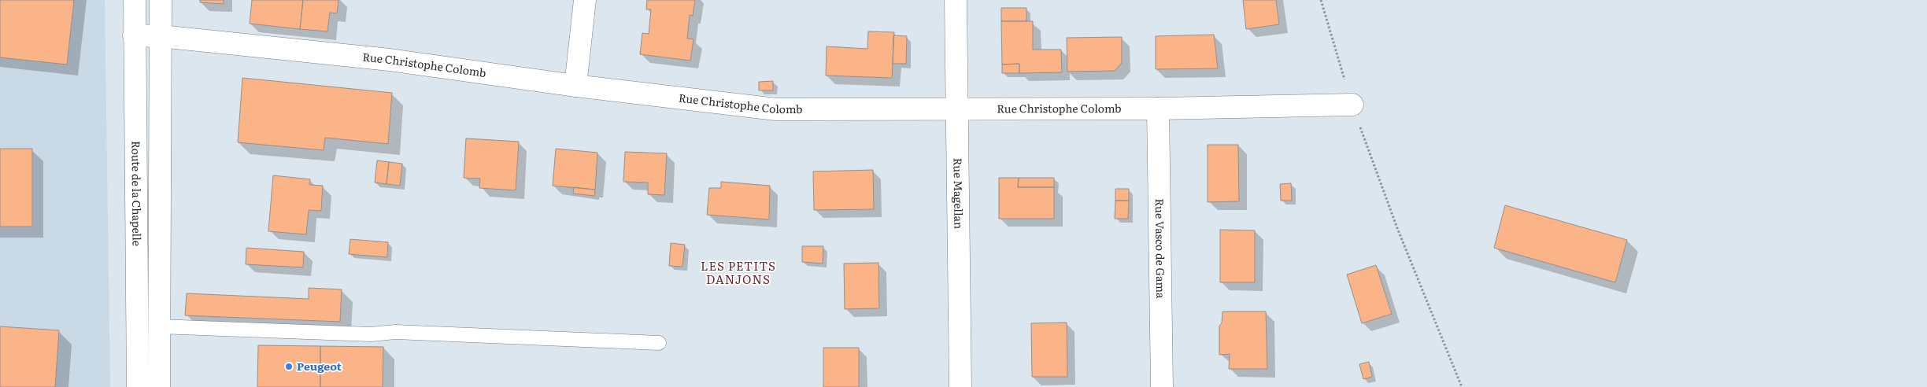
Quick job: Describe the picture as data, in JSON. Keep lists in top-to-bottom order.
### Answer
{
  "streets": {
    "street": [
      "Rue Christophe Colomb",
      "Route de la Chapelle",
      "Rue Magellan",
      "Rue Vasco de Gama"
    ]
  },
  "crossings": [
    ["Rue Christophe Colomb", "Route de la Chapelle"],
    ["Rue Christophe Colomb", "Rue Magellan"],
    ["Rue Christophe Colomb", "Rue Vasco de Gama"]
  ],
  "districts": ["LES PETITS DANJONS"],
  "places": ["Peugeot"]
}
